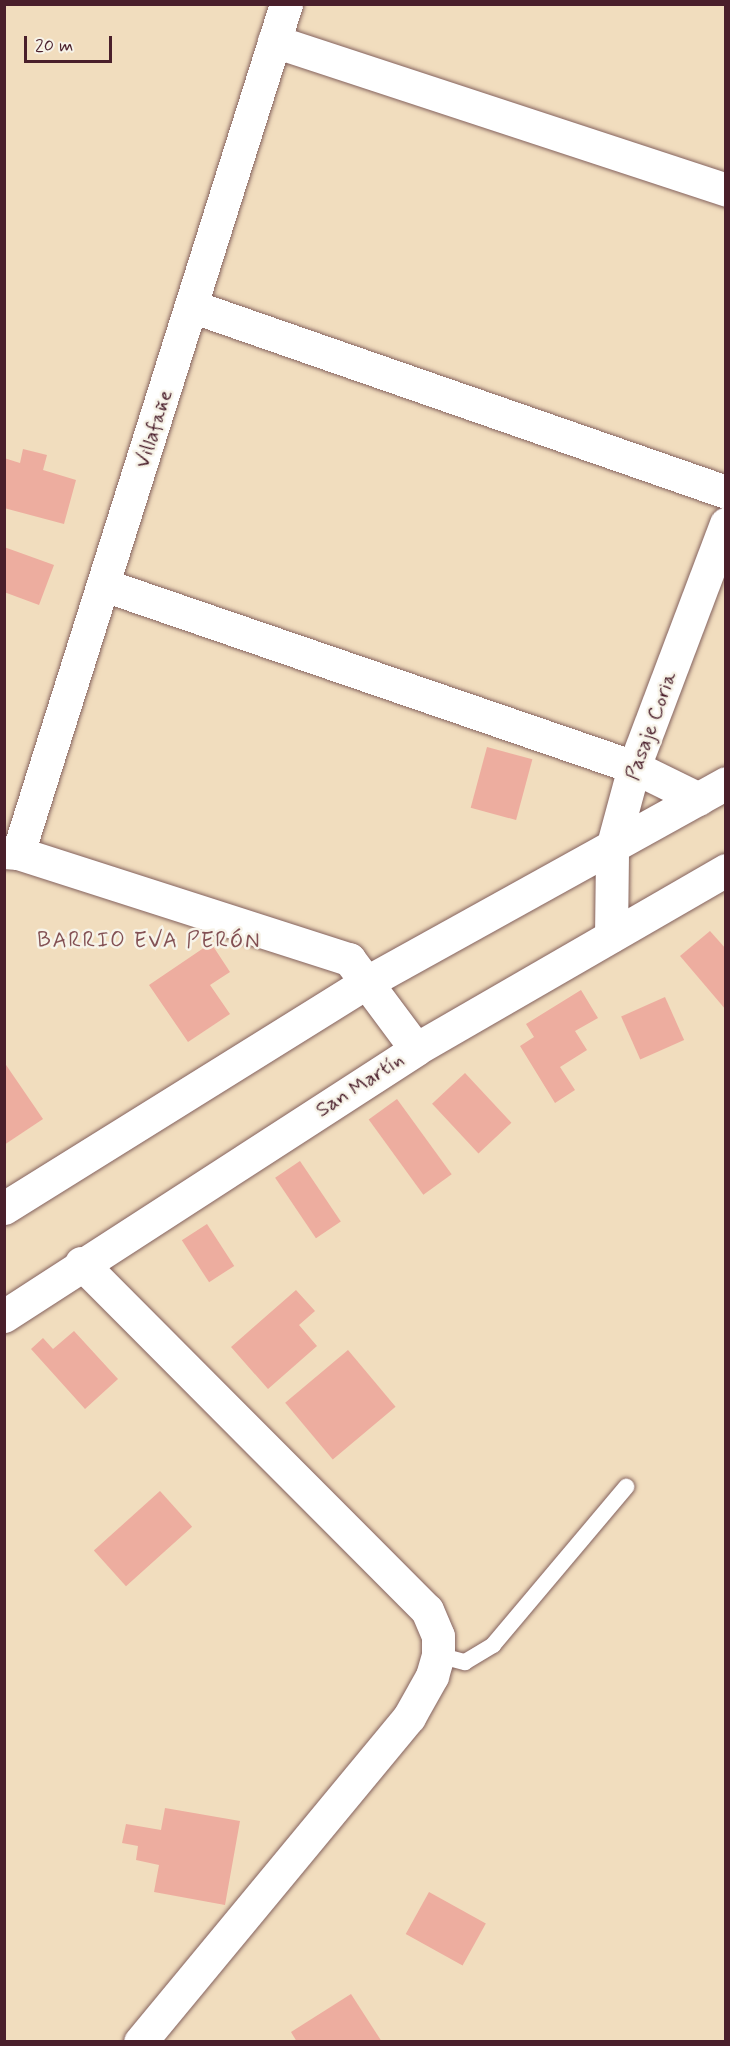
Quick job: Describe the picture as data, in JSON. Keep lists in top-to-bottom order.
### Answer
{
  "streets": {
    "street": ["Villafañe", "Pasaje Coria", "San Martín"]
  },
  "crossings": [
    ["Pasaje Coria", "San Martín"]
  ],
  "districts": ["BARRIO EVA PERÓN"],
  "scale_bar": "20 m"
}
